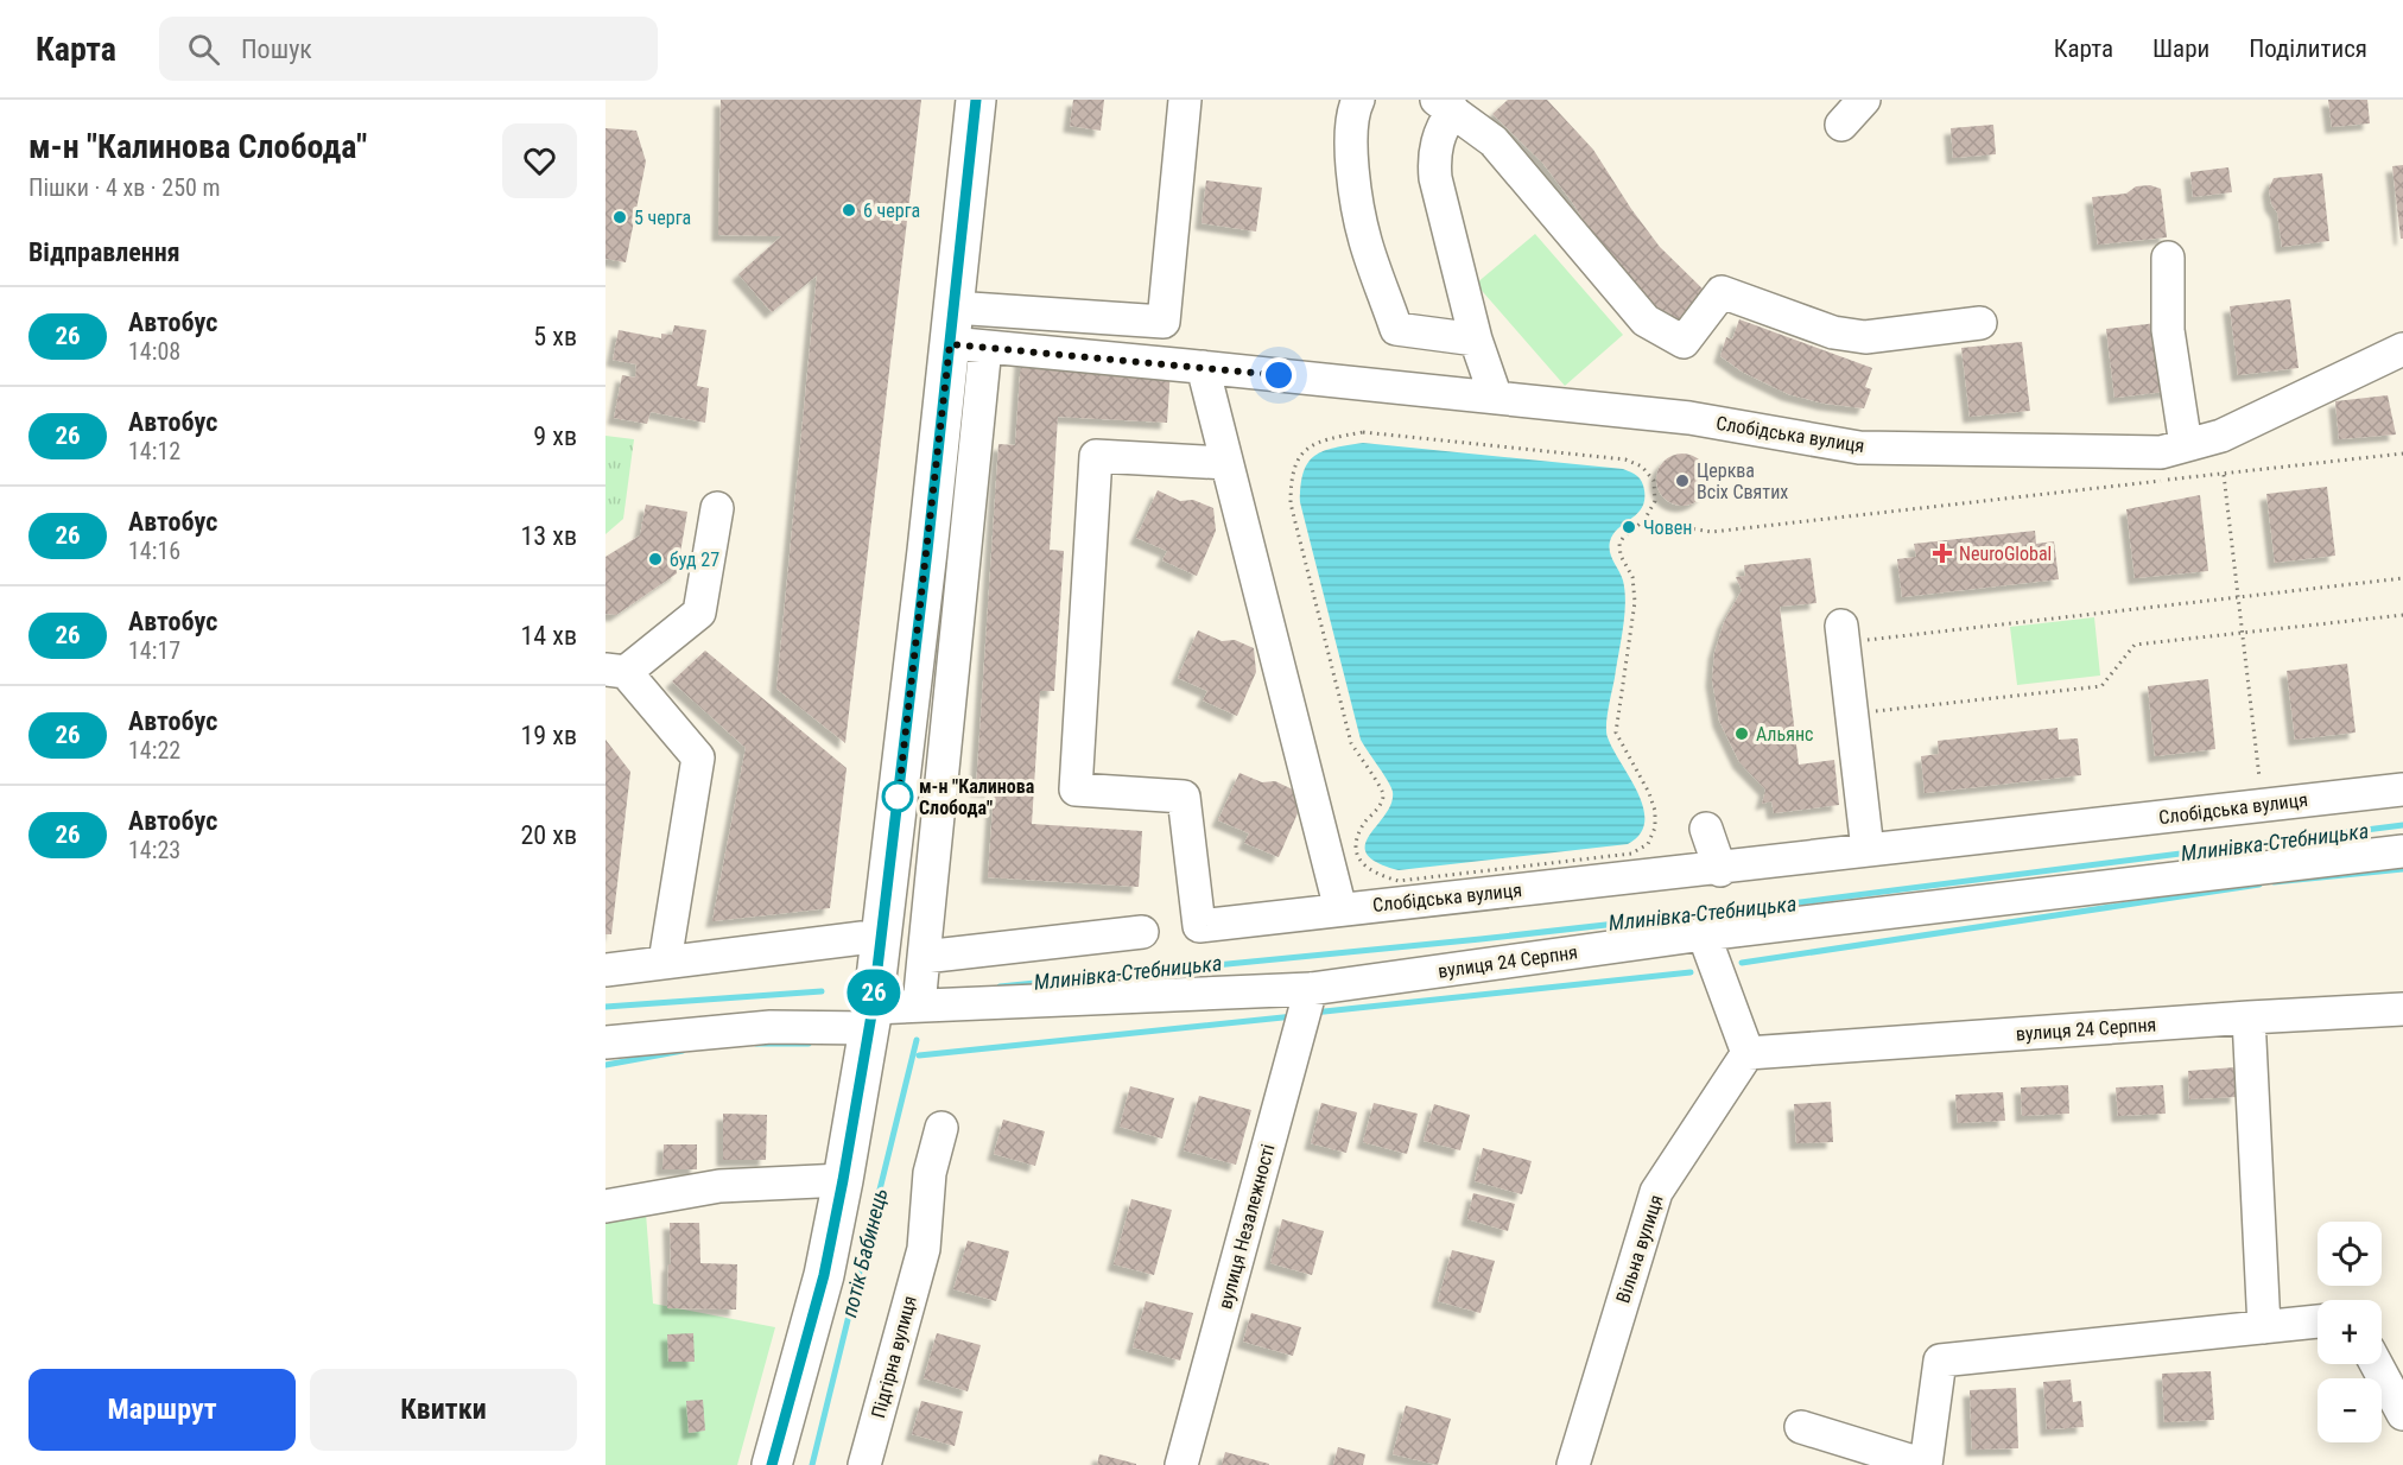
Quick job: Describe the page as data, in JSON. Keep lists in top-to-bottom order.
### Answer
{
  "streets": {
    "street": [
      "Слобідська вулиця",
      "вулиця 24 Серпня",
      "вулиця Незалежності",
      "Вільна вулиця",
      "Підгірна вулиця"
    ]
  },
  "crossings": [
    ["вулиця 24 Серпня", "вулиця Незалежності"],
    ["вулиця 24 Серпня", "Вільна вулиця"]
  ],
  "water": ["Млинівка-Стебницька", "потік Бабинець"],
  "places": {
    "other": [
      "6 черга",
      "5 черга",
      "Церква Всіх Святих",
      "Човен",
      "буд 27",
      "Альянс",
      "м-н \"Калинова Слобода\""
    ],
    "health": ["NeuroGlobal"]
  },
  "lines": ["bus line 26"],
  "page": {
    "header": "Карта",
    "search": "Пошук",
    "nav": ["Карта", "Шари", "Поділитися"],
    "heading": [
      ["м-н \"Калинова Слобода\"", "Пішки · 4 хв · 250 m"],
      "Відправлення"
    ],
    "on_map": "26",
    "list": [
      {
        "mark": "26",
        "name": "Автобус",
        "note": "14:08",
        "value": "5 хв"
      },
      {
        "mark": "26",
        "name": "Автобус",
        "note": "14:12",
        "value": "9 хв"
      },
      {
        "mark": "26",
        "name": "Автобус",
        "note": "14:16",
        "value": "13 хв"
      },
      {
        "mark": "26",
        "name": "Автобус",
        "note": "14:17",
        "value": "14 хв"
      },
      {
        "mark": "26",
        "name": "Автобус",
        "note": "14:22",
        "value": "19 хв"
      },
      {
        "mark": "26",
        "name": "Автобус",
        "note": "14:23",
        "value": "20 хв"
      }
    ],
    "map_buttons": ["+", "−"],
    "buttons": ["Маршрут", "Квитки"]
  }
}
